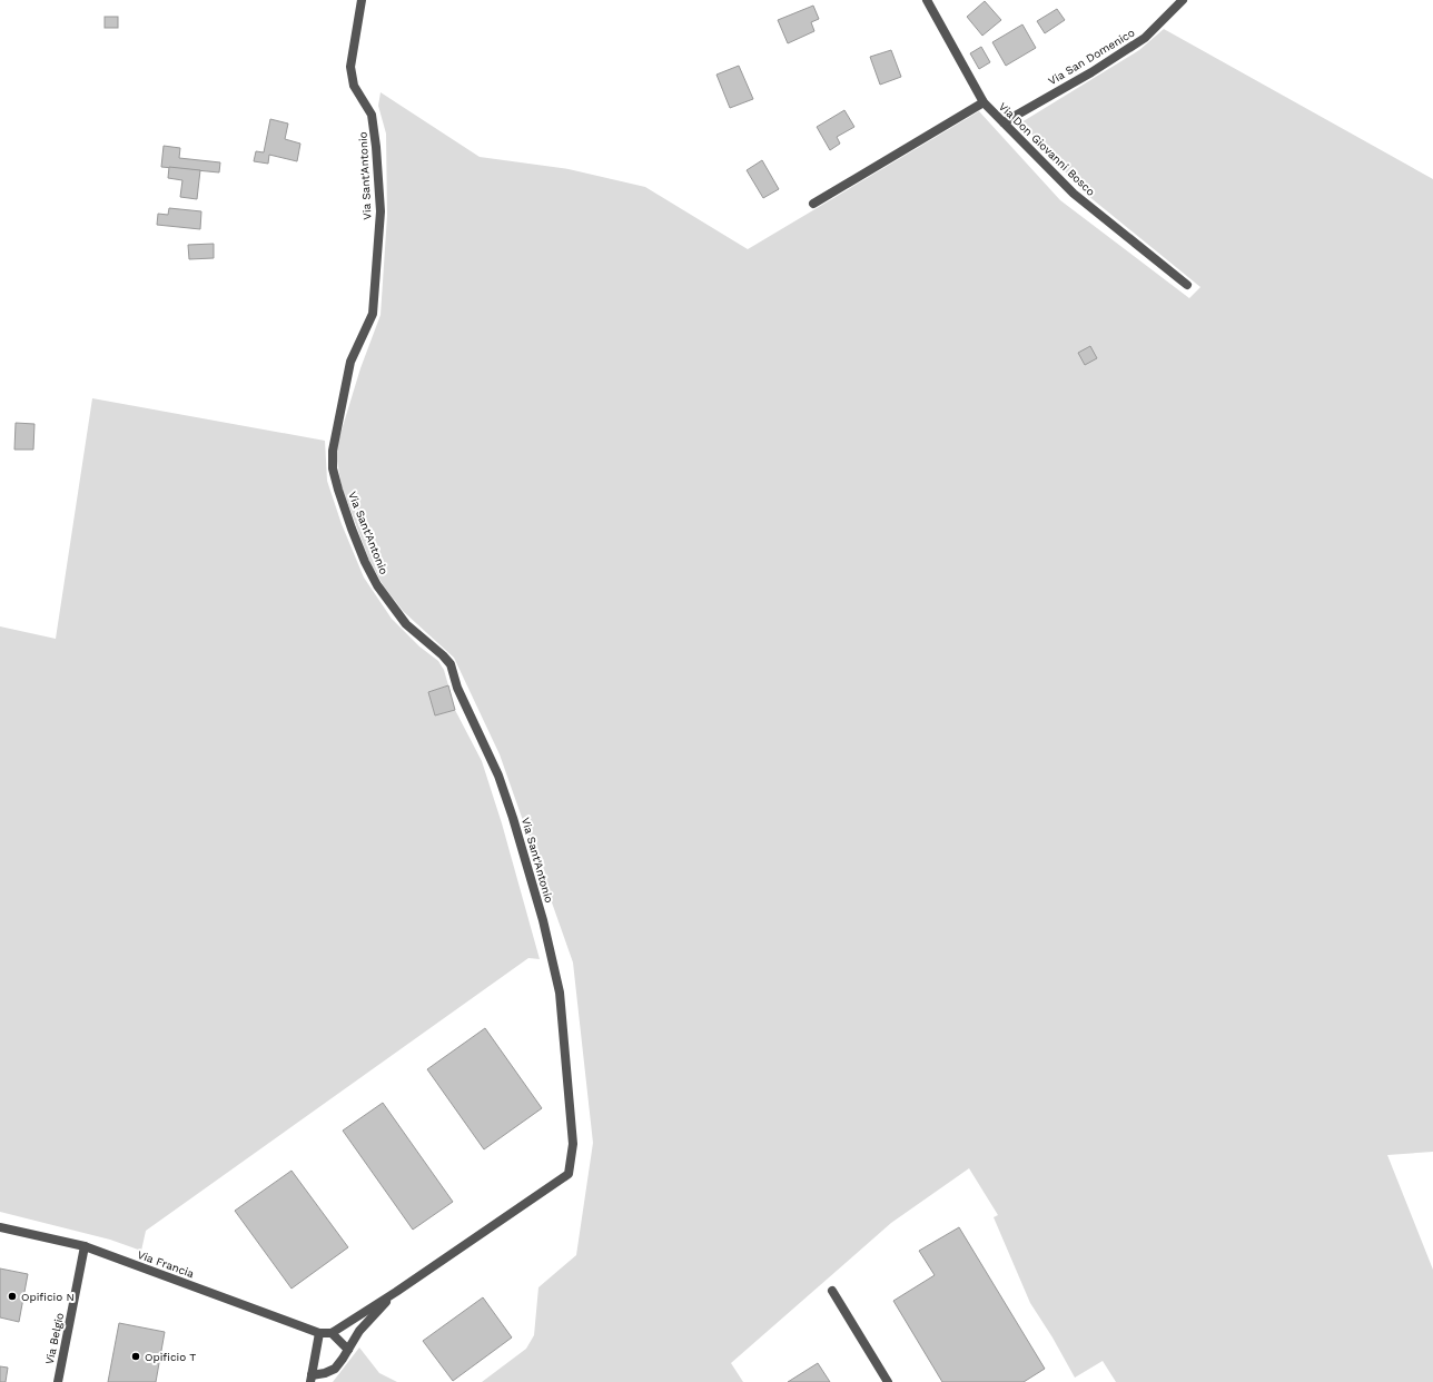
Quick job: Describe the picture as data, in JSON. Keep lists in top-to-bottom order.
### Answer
{
  "streets": {
    "street": [
      "Via San Domenico",
      "Via Don Giovanni Bosco",
      "Via Sant'Antonio",
      "Via Francia",
      "Via Belgio"
    ]
  },
  "crossings": [
    ["Via San Domenico", "Via Don Giovanni Bosco"],
    ["Via Francia", "Via Belgio"]
  ],
  "places": ["Opificio N", "Opificio T"]
}
